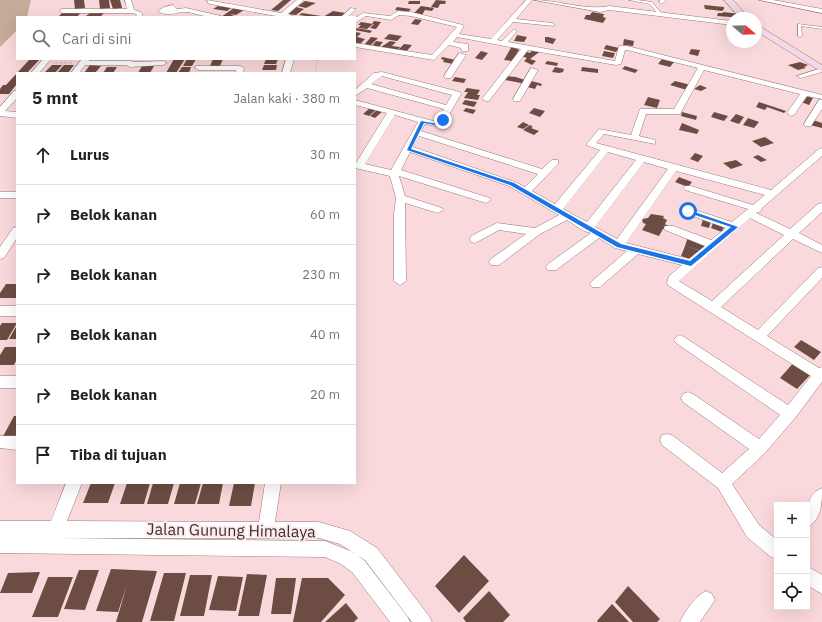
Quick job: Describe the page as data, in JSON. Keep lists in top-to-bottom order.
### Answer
{
  "streets": {
    "street": ["Jalan Gunung Himalaya"]
  },
  "north": "right",
  "page": {
    "search": "Cari di sini",
    "heading": ["5 mnt", "Jalan kaki · 380 m"],
    "list": [
      ["Lurus", "30 m"],
      ["Belok kanan", "60 m"],
      ["Belok kanan", "230 m"],
      ["Belok kanan", "40 m"],
      ["Belok kanan", "20 m"],
      "Tiba di tujuan"
    ],
    "map_buttons": ["+", "−"]
  }
}
